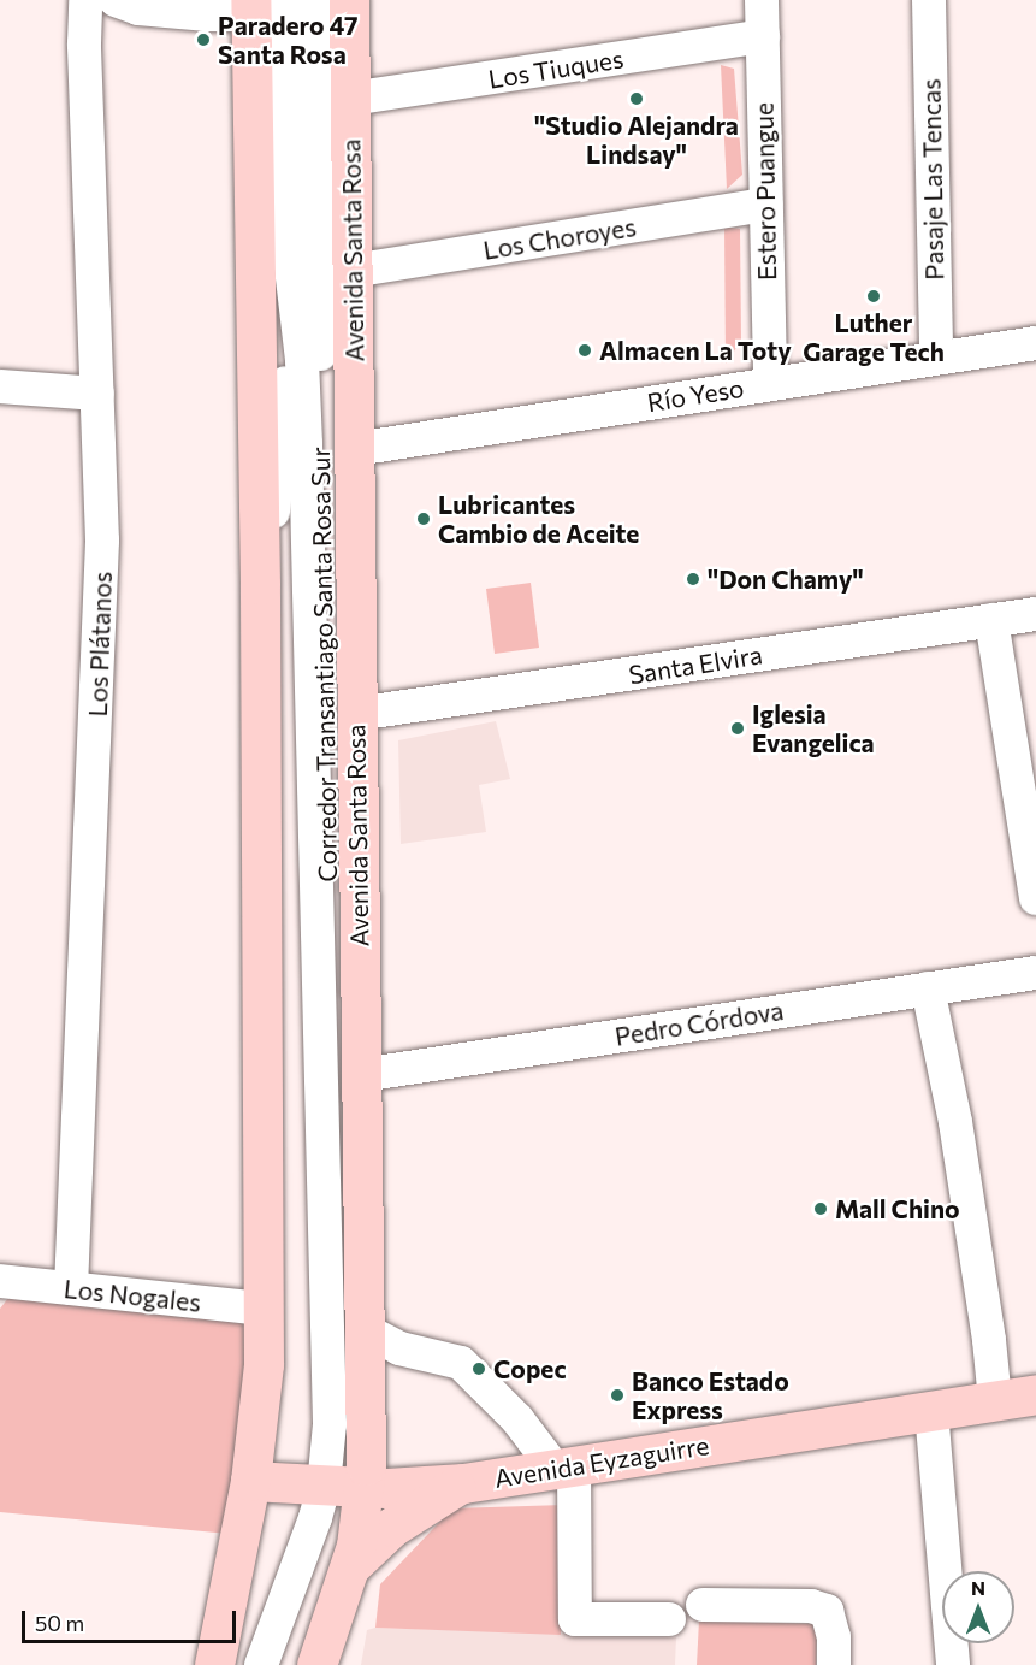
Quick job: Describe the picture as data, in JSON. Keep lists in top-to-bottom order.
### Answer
{
  "streets": {
    "main road": ["Avenida Santa Rosa", "Avenida Eyzaguirre"],
    "street": [
      "Los Tiuques",
      "Pasaje Las Tencas",
      "Estero Puangue",
      "Los Choroyes",
      "Río Yeso",
      "Los Plátanos",
      "Corredor Transantiago Santa Rosa Sur",
      "Santa Elvira",
      "Pedro Córdova",
      "Los Nogales"
    ]
  },
  "crossings": [
    ["Los Tiuques", "Estero Puangue"],
    ["Los Tiuques", "Avenida Santa Rosa"],
    ["Pasaje Las Tencas", "Río Yeso"],
    ["Estero Puangue", "Los Choroyes"],
    ["Estero Puangue", "Río Yeso"],
    ["Los Choroyes", "Avenida Santa Rosa"],
    ["Avenida Santa Rosa", "Río Yeso"],
    ["Avenida Santa Rosa", "Corredor Transantiago Santa Rosa Sur"],
    ["Avenida Santa Rosa", "Santa Elvira"],
    ["Avenida Santa Rosa", "Pedro Córdova"],
    ["Avenida Santa Rosa", "Avenida Eyzaguirre"],
    ["Los Plátanos", "Los Nogales"],
    ["Corredor Transantiago Santa Rosa Sur", "Avenida Eyzaguirre"]
  ],
  "places": [
    "Paradero 47 Santa Rosa",
    "\"Studio Alejandra Lindsay\"",
    "Luther Garage Tech",
    "Almacen La Toty",
    "Lubricantes Cambio de Aceite",
    "\"Don Chamy\"",
    "Iglesia Evangelica",
    "Mall Chino",
    "Copec",
    "Banco Estado Express"
  ],
  "scale_bar": "50 m",
  "north": "top"
}
